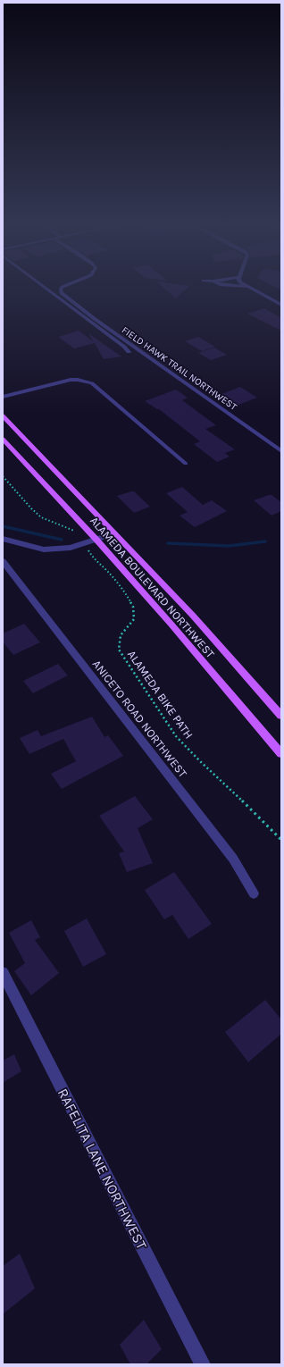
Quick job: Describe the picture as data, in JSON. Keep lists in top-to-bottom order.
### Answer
{
  "streets": {
    "main road": ["ALAMEDA BOULEVARD NORTHWEST"],
    "street": ["ANICETO ROAD NORTHWEST", "RAFELITA LANE NORTHWEST"],
    "lane": ["FIELD HAWK TRAIL NORTHWEST"],
    "path": ["ALAMEDA BIKE PATH"]
  }
}
